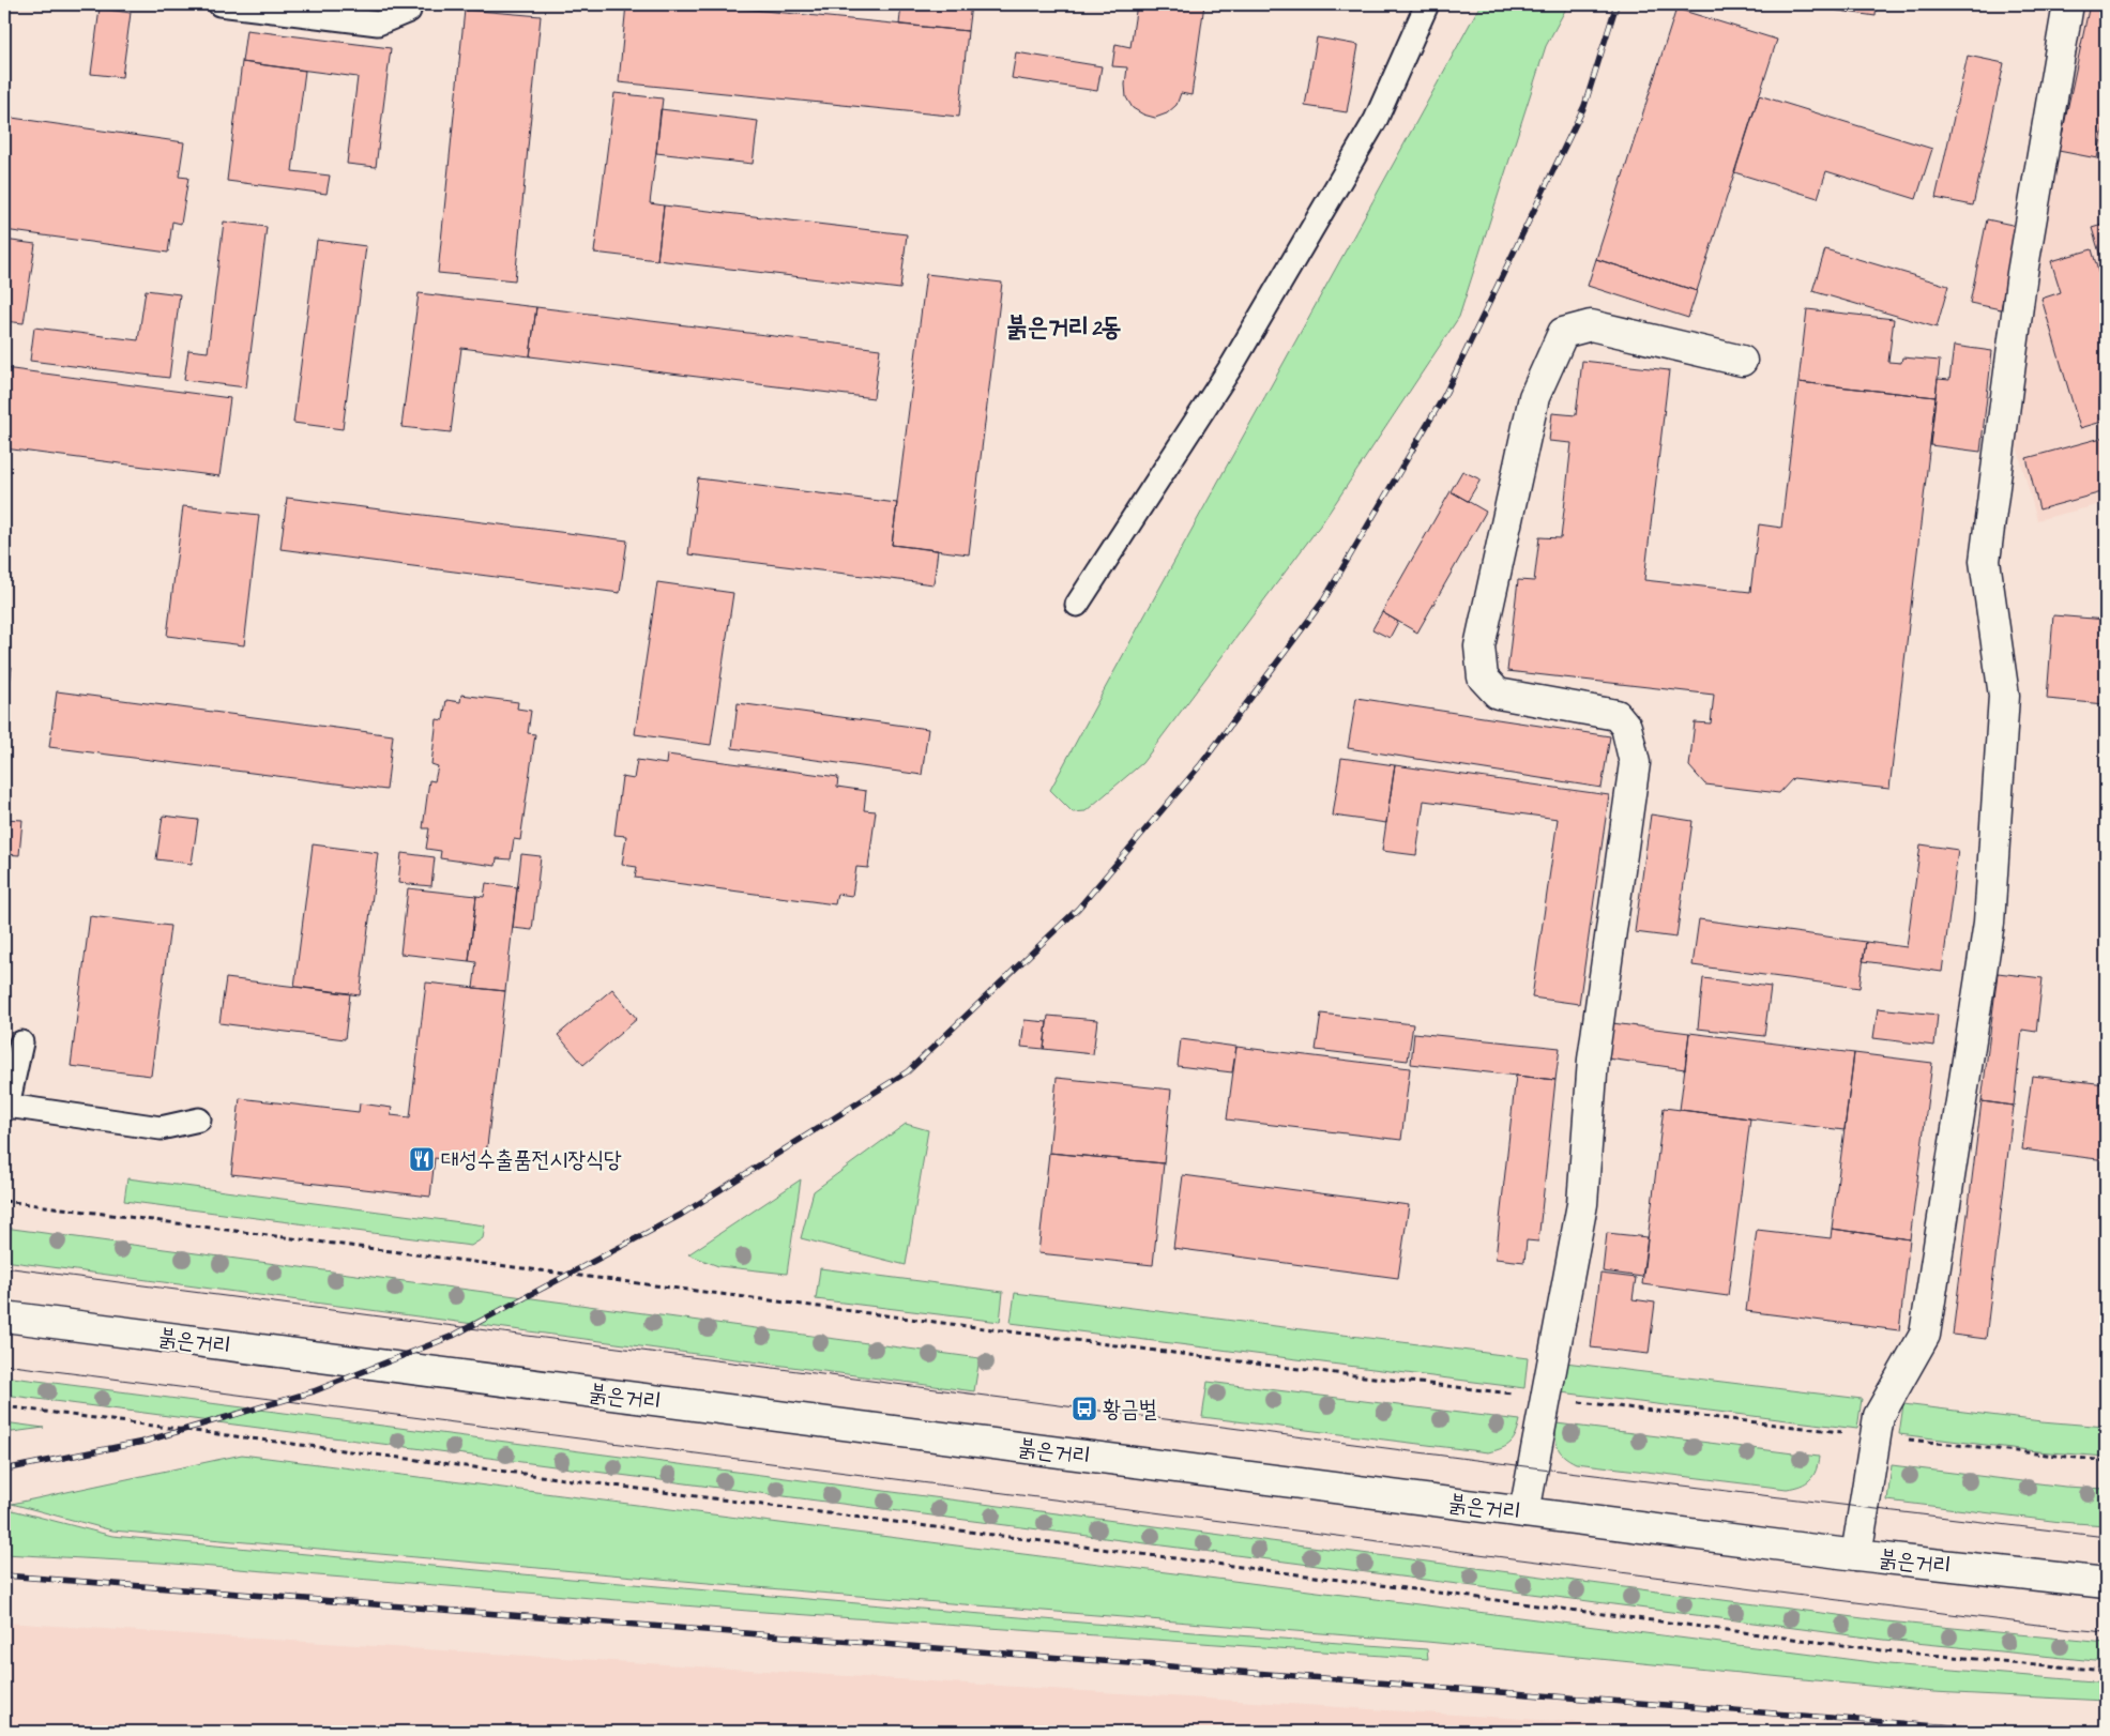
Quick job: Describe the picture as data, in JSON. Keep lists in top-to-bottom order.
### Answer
{
  "streets": {
    "street": ["붉은거리"]
  },
  "districts": ["붉은거리2동"],
  "places": {
    "restaurant": ["대성수출품전시장식당"],
    "bus stop": ["황금벌"]
  }
}
